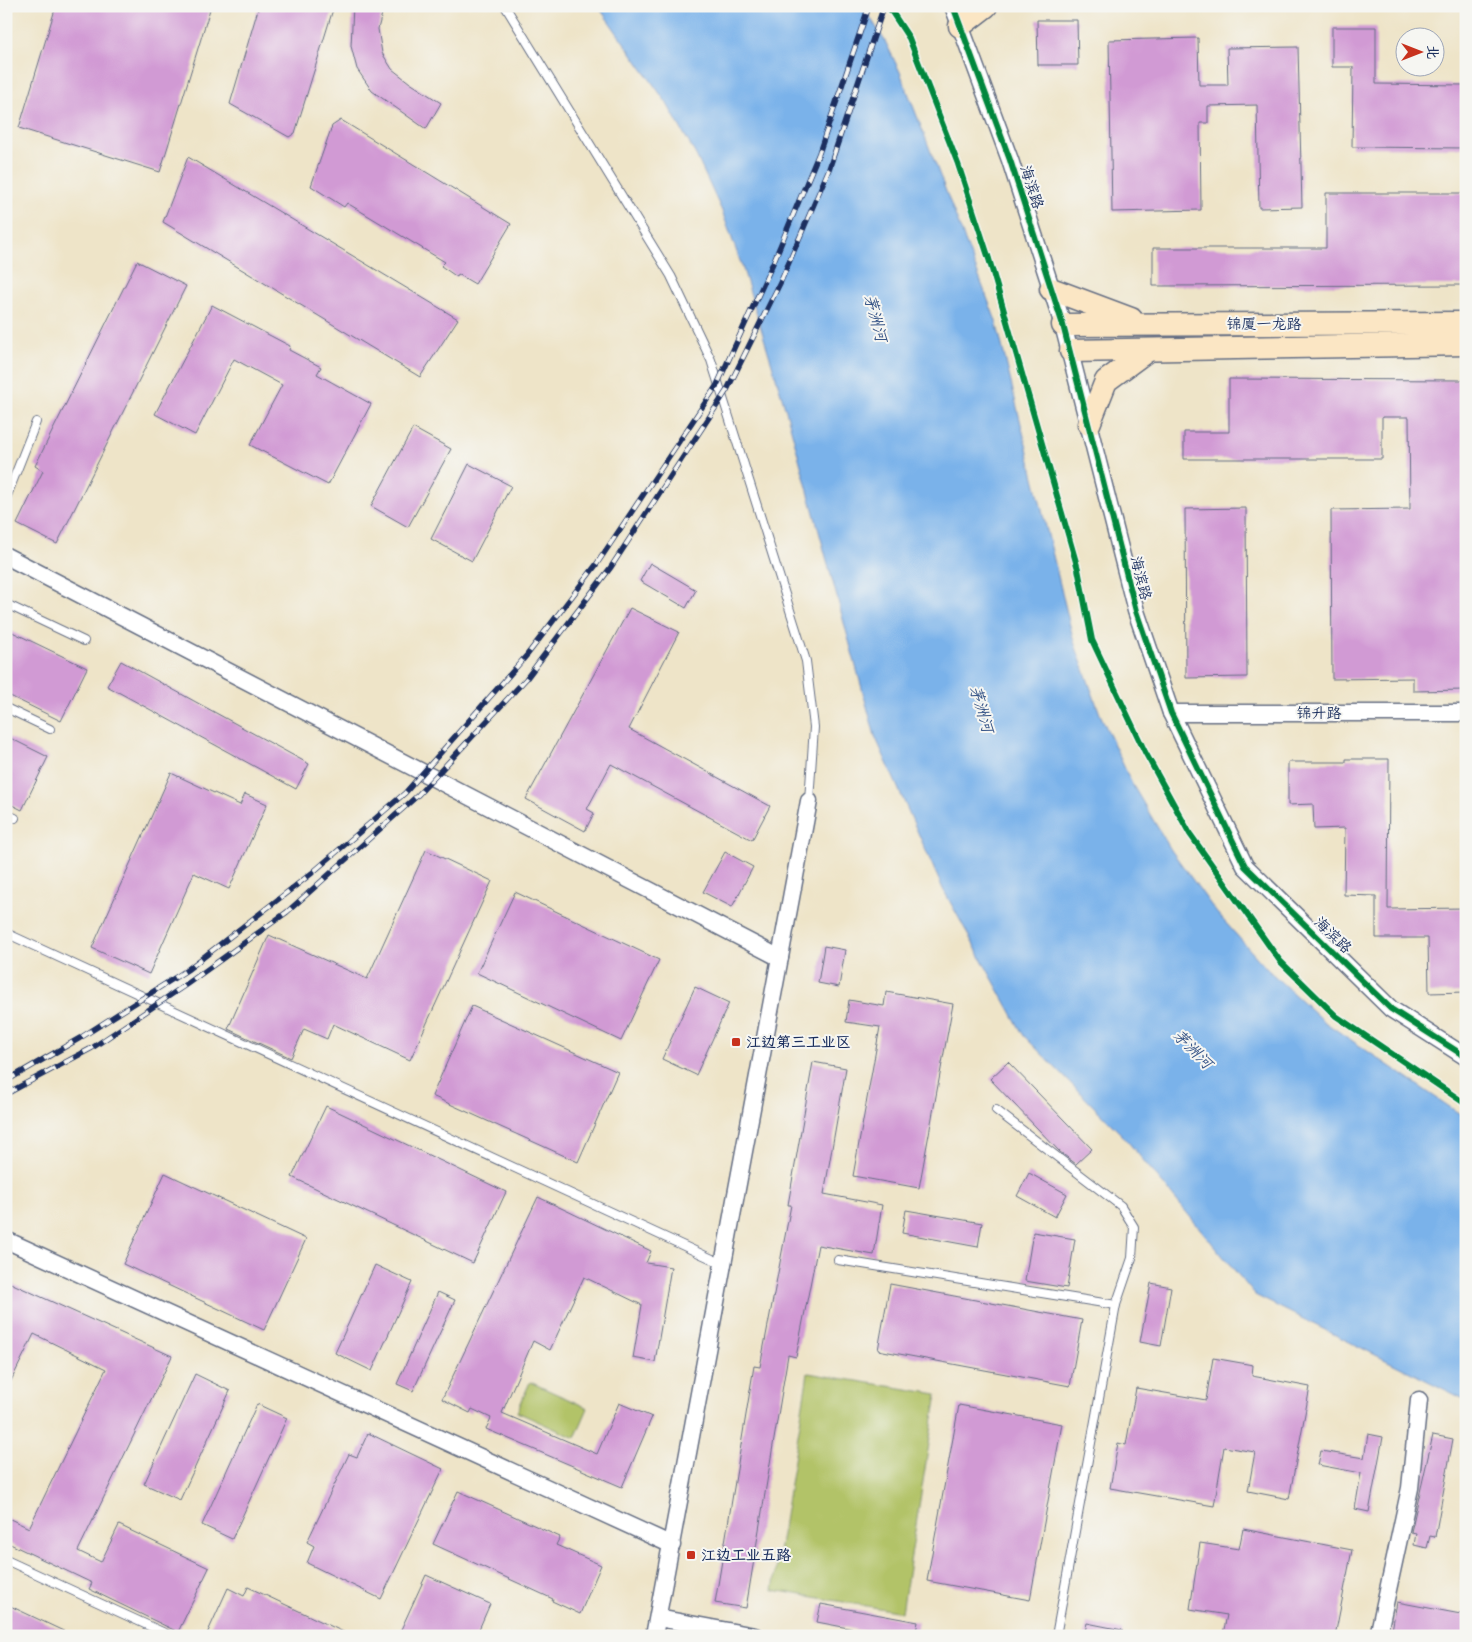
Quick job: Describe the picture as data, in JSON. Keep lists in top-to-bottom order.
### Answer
{
  "streets": {
    "street": ["海滨路", "锦厦一龙路", "锦升路"]
  },
  "crossings": [
    ["海滨路", "锦厦一龙路"],
    ["海滨路", "锦升路"]
  ],
  "water": ["茅洲河"],
  "places": {
    "transit": ["江边第三工业区", "江边工业五路"]
  },
  "north": "right"
}
